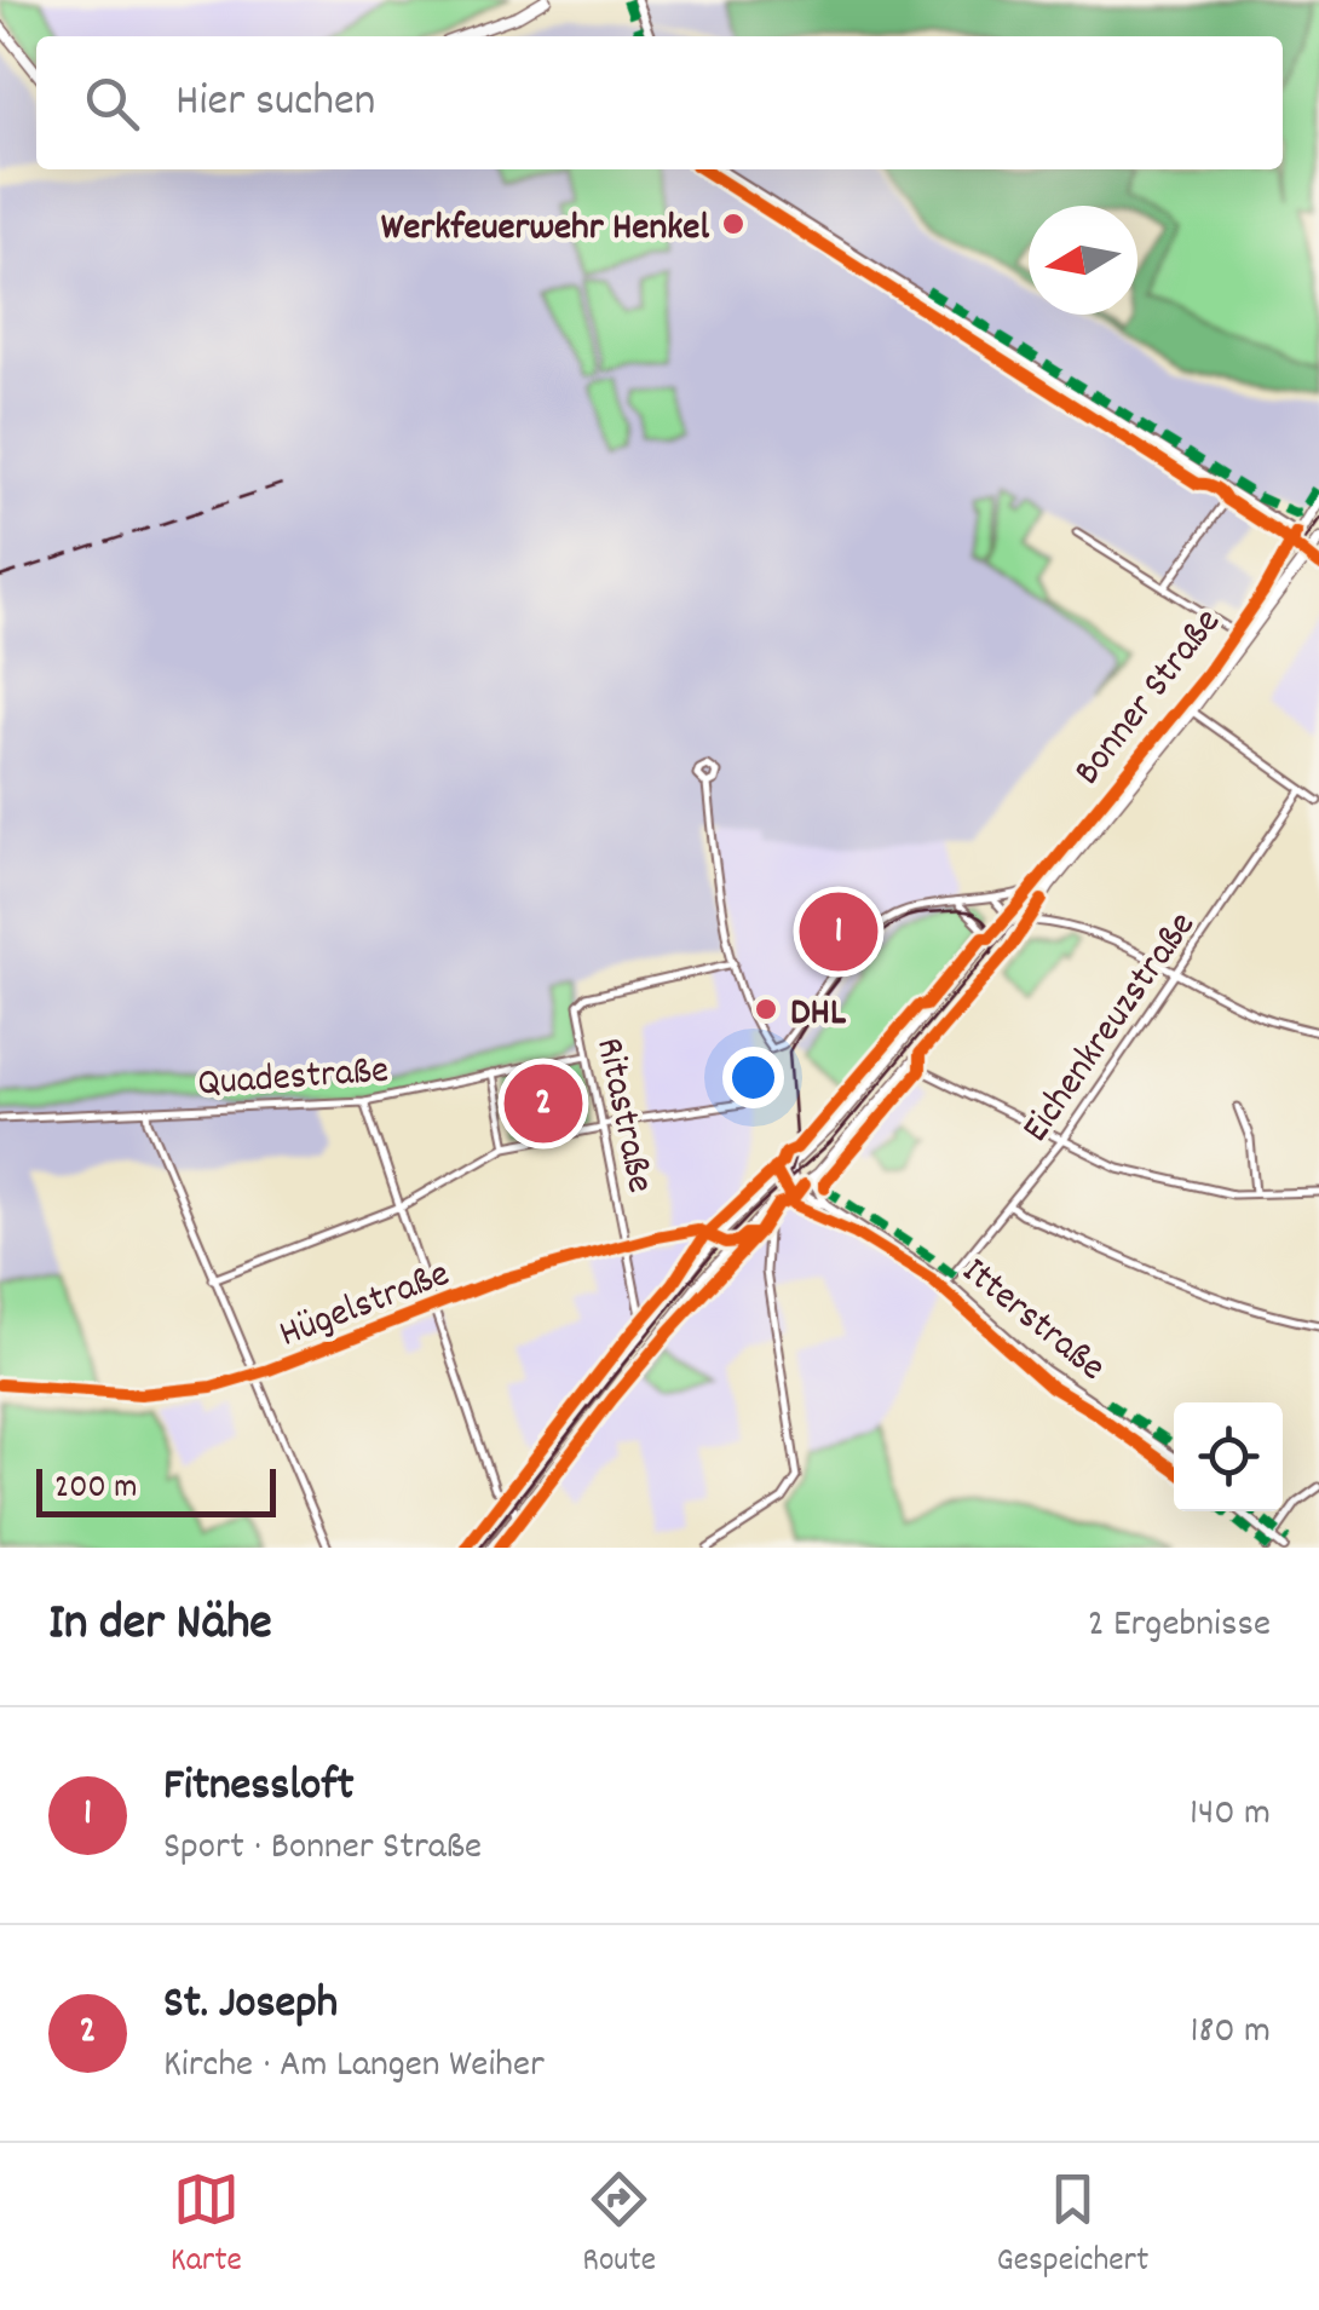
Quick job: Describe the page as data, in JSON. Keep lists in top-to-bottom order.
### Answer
{
  "streets": {
    "main road": ["Bonner Straße"],
    "street": [
      "Eichenkreuzstraße",
      "Quadestraße",
      "Ritastraße",
      "Hügelstraße",
      "Itterstraße"
    ]
  },
  "crossings": [
    ["Bonner Straße", "Ritastraße"],
    ["Bonner Straße", "Hügelstraße"],
    ["Bonner Straße", "Itterstraße"],
    ["Eichenkreuzstraße", "Itterstraße"],
    ["Quadestraße", "Ritastraße"],
    ["Ritastraße", "Hügelstraße"]
  ],
  "places": ["Werkfeuerwehr Henkel", "DHL"],
  "scale_bar": "200 m",
  "north": "left",
  "page": {
    "search": "Hier suchen",
    "pins": ["1", "2"],
    "scale": "200 m",
    "heading": ["In der Nähe", "2 Ergebnisse"],
    "list": [
      {
        "mark": "1",
        "name": "Fitnessloft",
        "note": "Sport · Bonner Straße",
        "value": "140 m"
      },
      {
        "mark": "2",
        "name": "St. Joseph",
        "note": "Kirche · Am Langen Weiher",
        "value": "180 m"
      }
    ],
    "nav": ["Karte", "Route", "Gespeichert"]
  }
}
